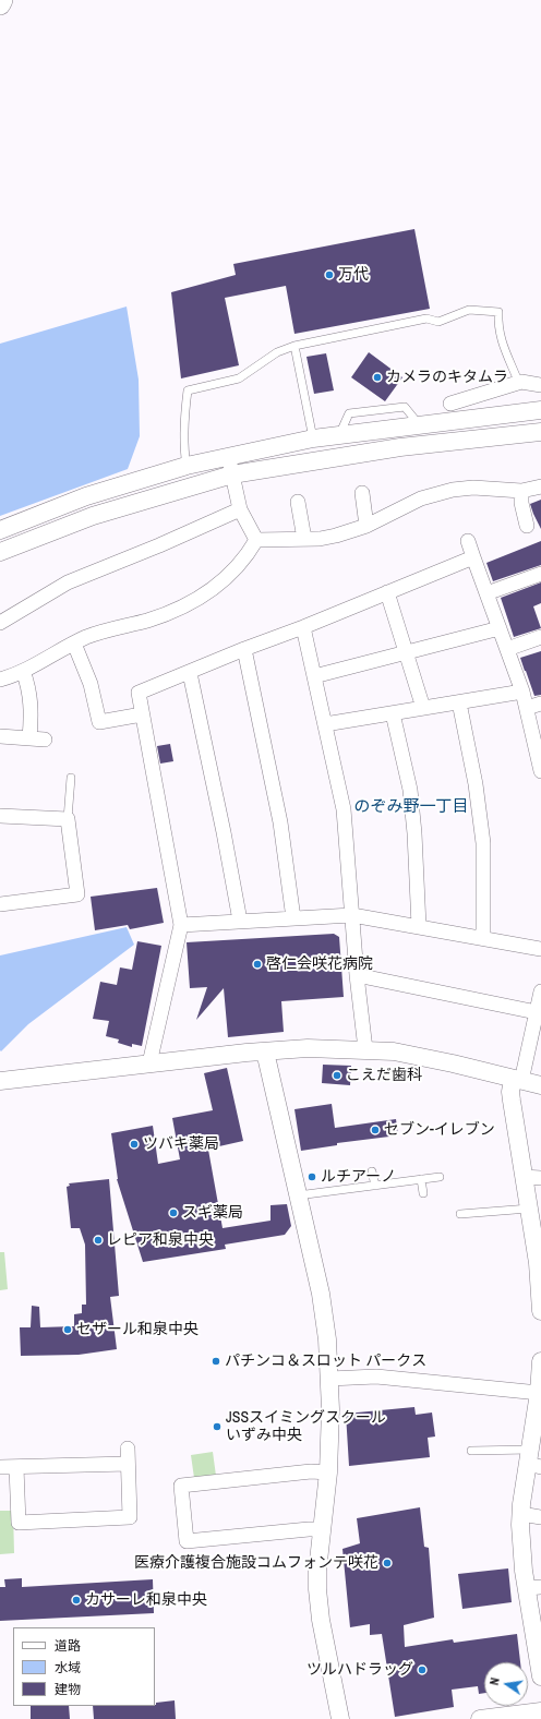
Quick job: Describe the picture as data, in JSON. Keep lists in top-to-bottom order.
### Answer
{
  "districts": ["のぞみ野一丁目"],
  "places": [
    "万代",
    "カメラのキタムラ",
    "啓仁会咲花病院",
    "こえだ歯科",
    "セブン-イレブン",
    "ツバキ薬局",
    "ルチアーノ",
    "スギ薬局",
    "レピア和泉中央",
    "セザール和泉中央",
    "パチンコ＆スロット パークス",
    "JSSスイミングスクール いずみ中央",
    "医療介護複合施設コムフォンテ咲花",
    "カサーレ和泉中央",
    "ツルハドラッグ"
  ],
  "legend": ["道路", "水域", "建物"],
  "north": "left"
}
